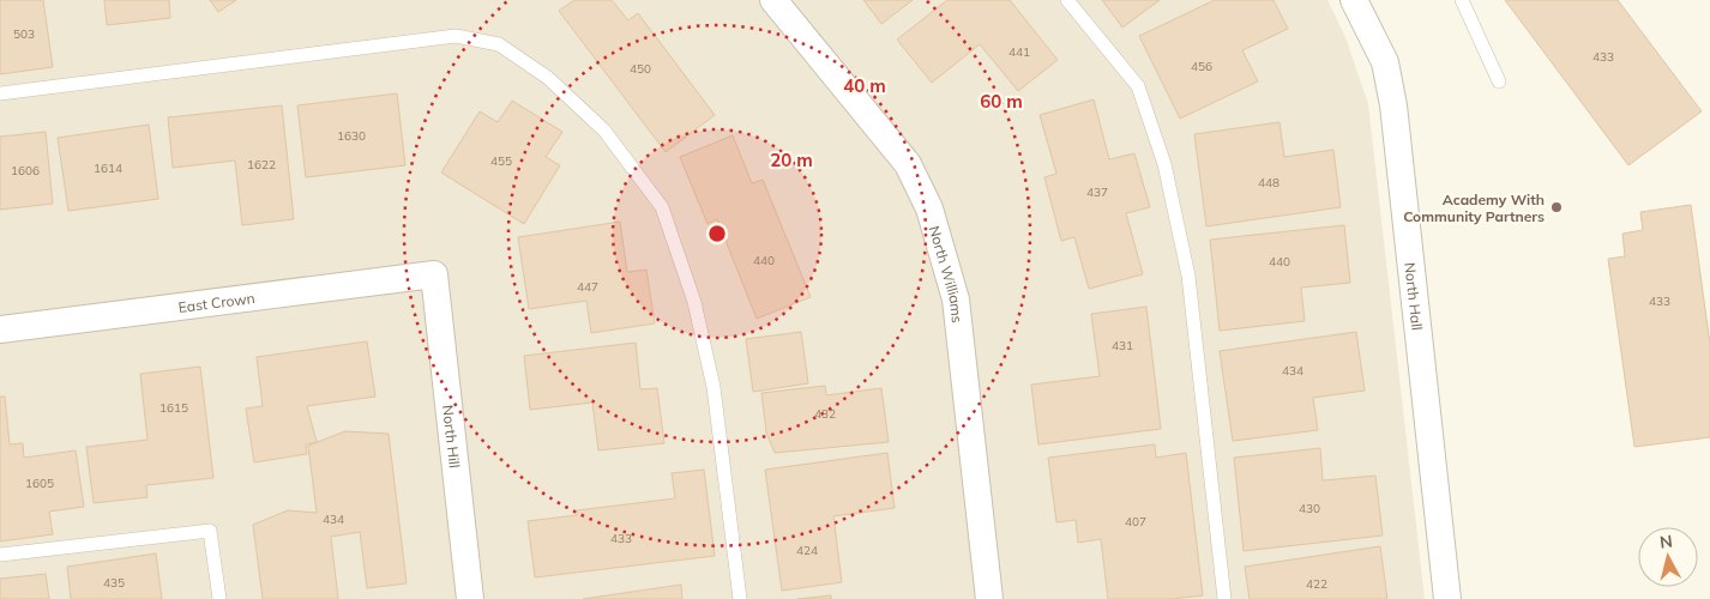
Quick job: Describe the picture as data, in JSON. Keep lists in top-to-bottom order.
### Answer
{
  "streets": {
    "street": [
      "North Williams",
      "North Hall",
      "East Crown",
      "North Hill"
    ]
  },
  "crossings": [
    ["East Crown", "North Hill"]
  ],
  "places": ["Academy With Community Partners"],
  "house_numbers": [
    "503",
    "441",
    "433",
    "456",
    "450",
    "1630",
    "455",
    "1622",
    "1614",
    "1606",
    "448",
    "437",
    "440",
    "440",
    "447",
    "433",
    "431",
    "434",
    "1615",
    "432",
    "1605",
    "430",
    "434",
    "407",
    "433",
    "424",
    "435",
    "422"
  ],
  "north": "top",
  "rings": ["40 m", "60 m", "20 m"]
}
